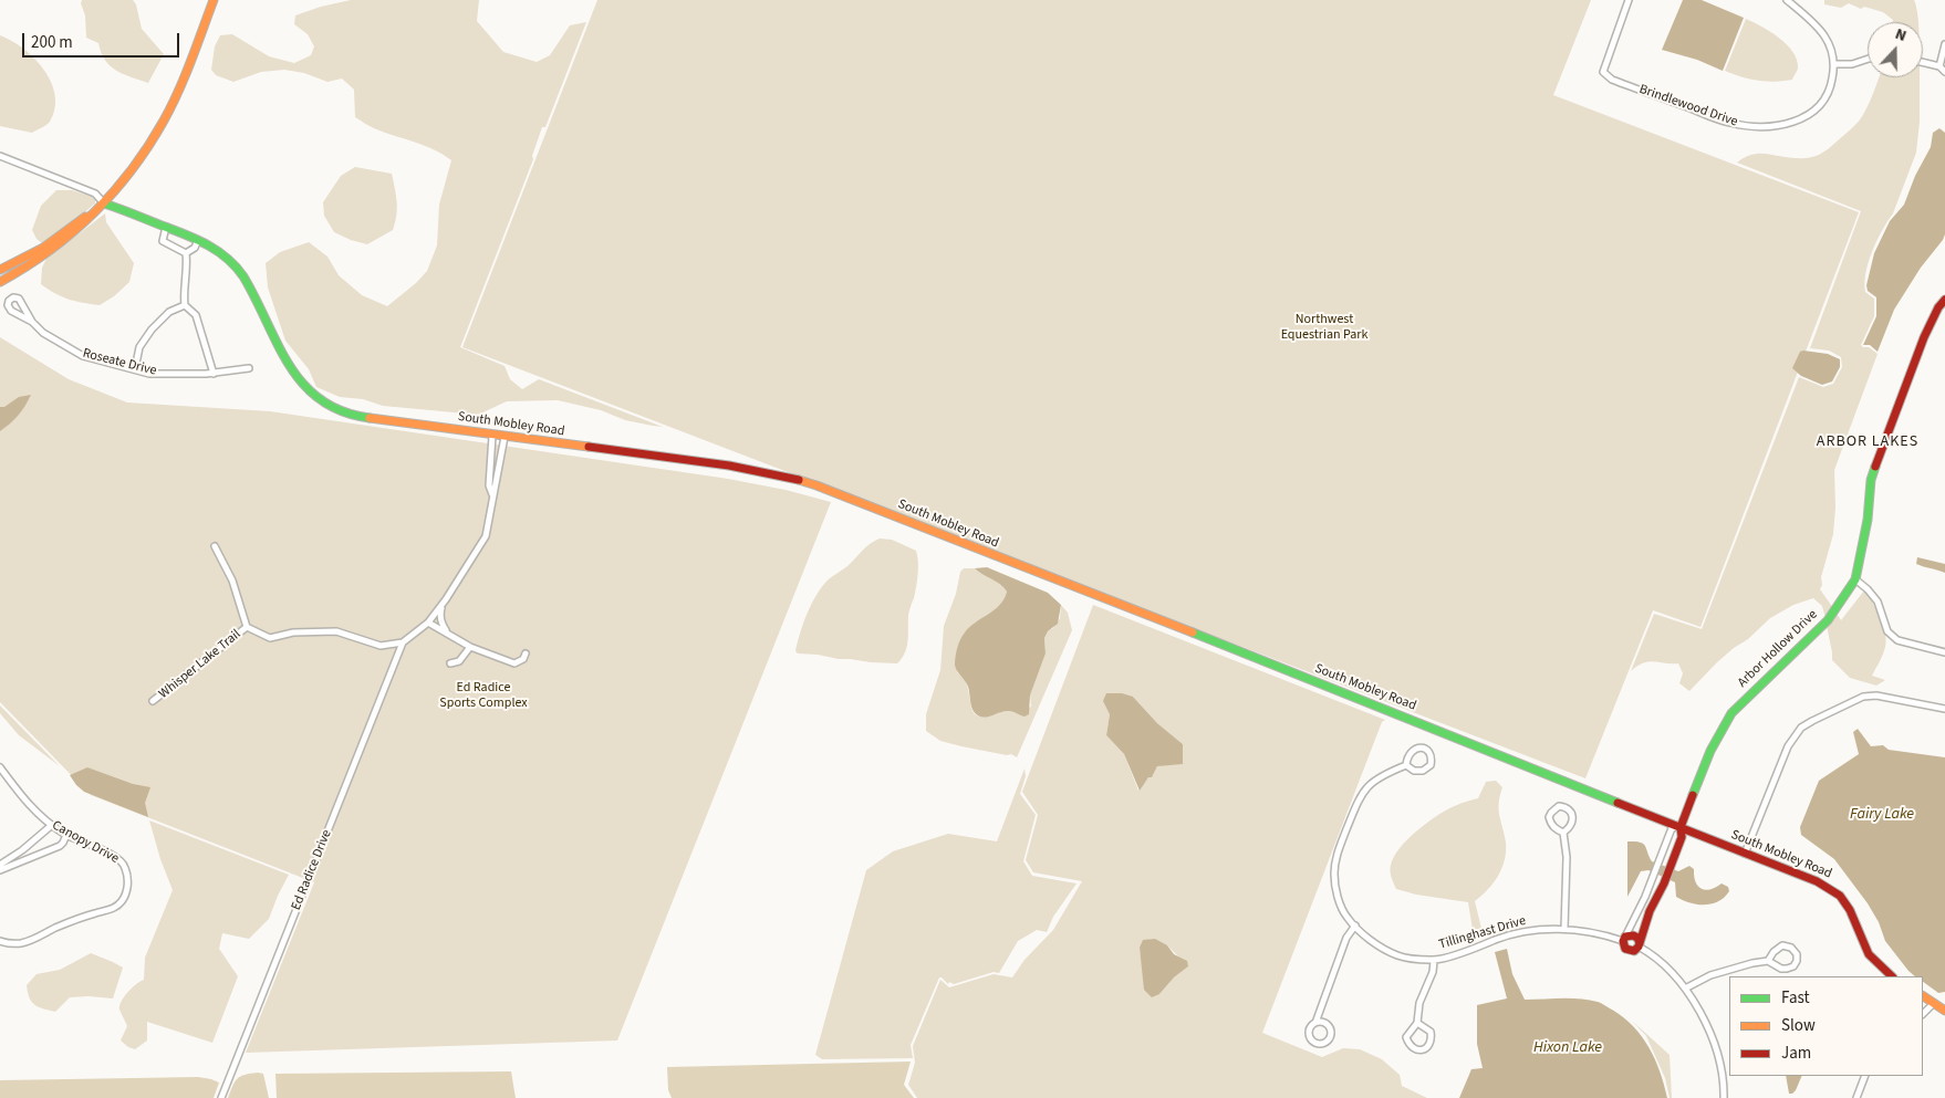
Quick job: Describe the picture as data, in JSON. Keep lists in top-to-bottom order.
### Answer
{
  "streets": {
    "street": [
      "Brindlewood Drive",
      "Roseate Drive",
      "South Mobley Road",
      "Arbor Hollow Drive",
      "Whisper Lake Trail",
      "Canopy Drive",
      "Ed Radice Drive",
      "Tillinghast Drive"
    ]
  },
  "crossings": [
    ["South Mobley Road", "Arbor Hollow Drive"],
    ["Arbor Hollow Drive", "Tillinghast Drive"]
  ],
  "districts": ["ARBOR LAKES"],
  "water": ["Fairy Lake", "Hixon Lake"],
  "parks": ["Northwest Equestrian Park", "Ed Radice Sports Complex"],
  "legend": ["Fast", "Slow", "Jam"],
  "scale_bar": "200 m",
  "north": "top"
}
